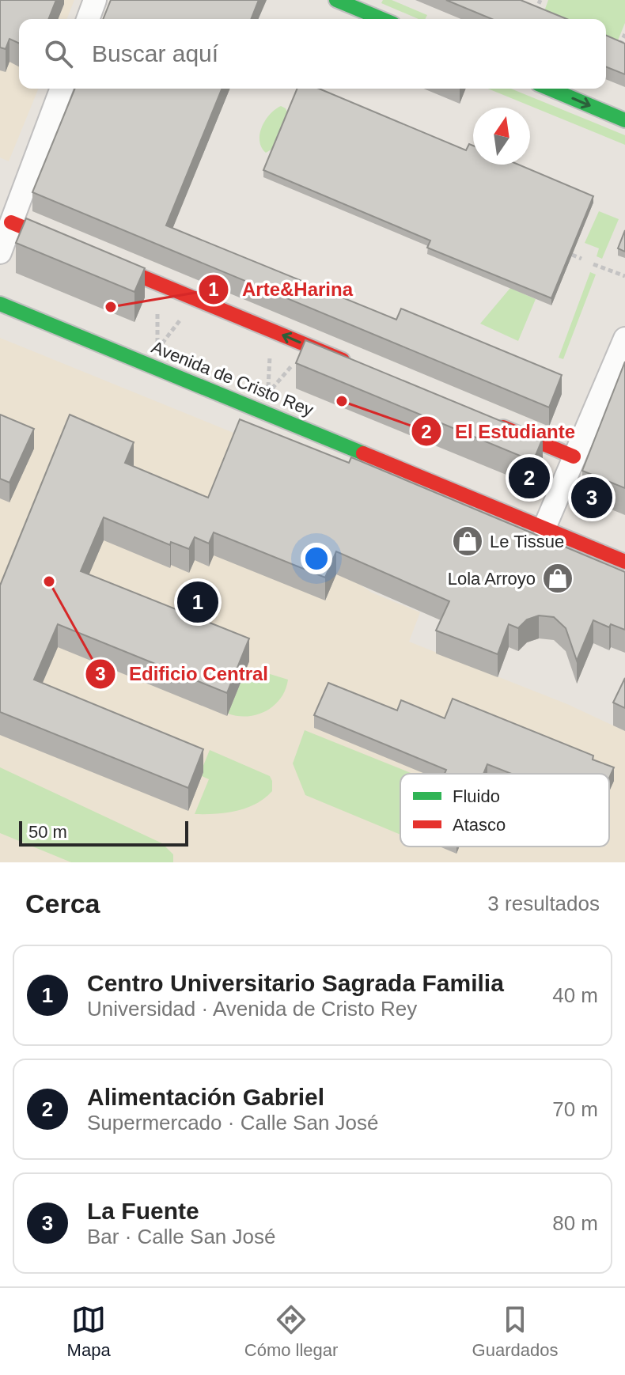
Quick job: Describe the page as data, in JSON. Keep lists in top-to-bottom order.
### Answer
{
  "streets": {
    "street": ["Avenida de Cristo Rey"]
  },
  "places": {
    "other": ["Arte&Harina", "El Estudiante", "Edificio Central"],
    "shop": ["Le Tissue", "Lola Arroyo"]
  },
  "legend": ["Fluido", "Atasco"],
  "scale_bar": "50 m",
  "north": "top",
  "page": {
    "search": "Buscar aquí",
    "pins": ["2", "3", "1"],
    "scale": "50 m",
    "heading": ["Cerca", "3 resultados"],
    "list": [
      {
        "mark": "1",
        "name": "Centro Universitario Sagrada Familia",
        "note": "Universidad · Avenida de Cristo Rey",
        "value": "40 m"
      },
      {
        "mark": "2",
        "name": "Alimentación Gabriel",
        "note": "Supermercado · Calle San José",
        "value": "70 m"
      },
      {
        "mark": "3",
        "name": "La Fuente",
        "note": "Bar · Calle San José",
        "value": "80 m"
      }
    ],
    "nav": ["Mapa", "Cómo llegar", "Guardados"]
  }
}
